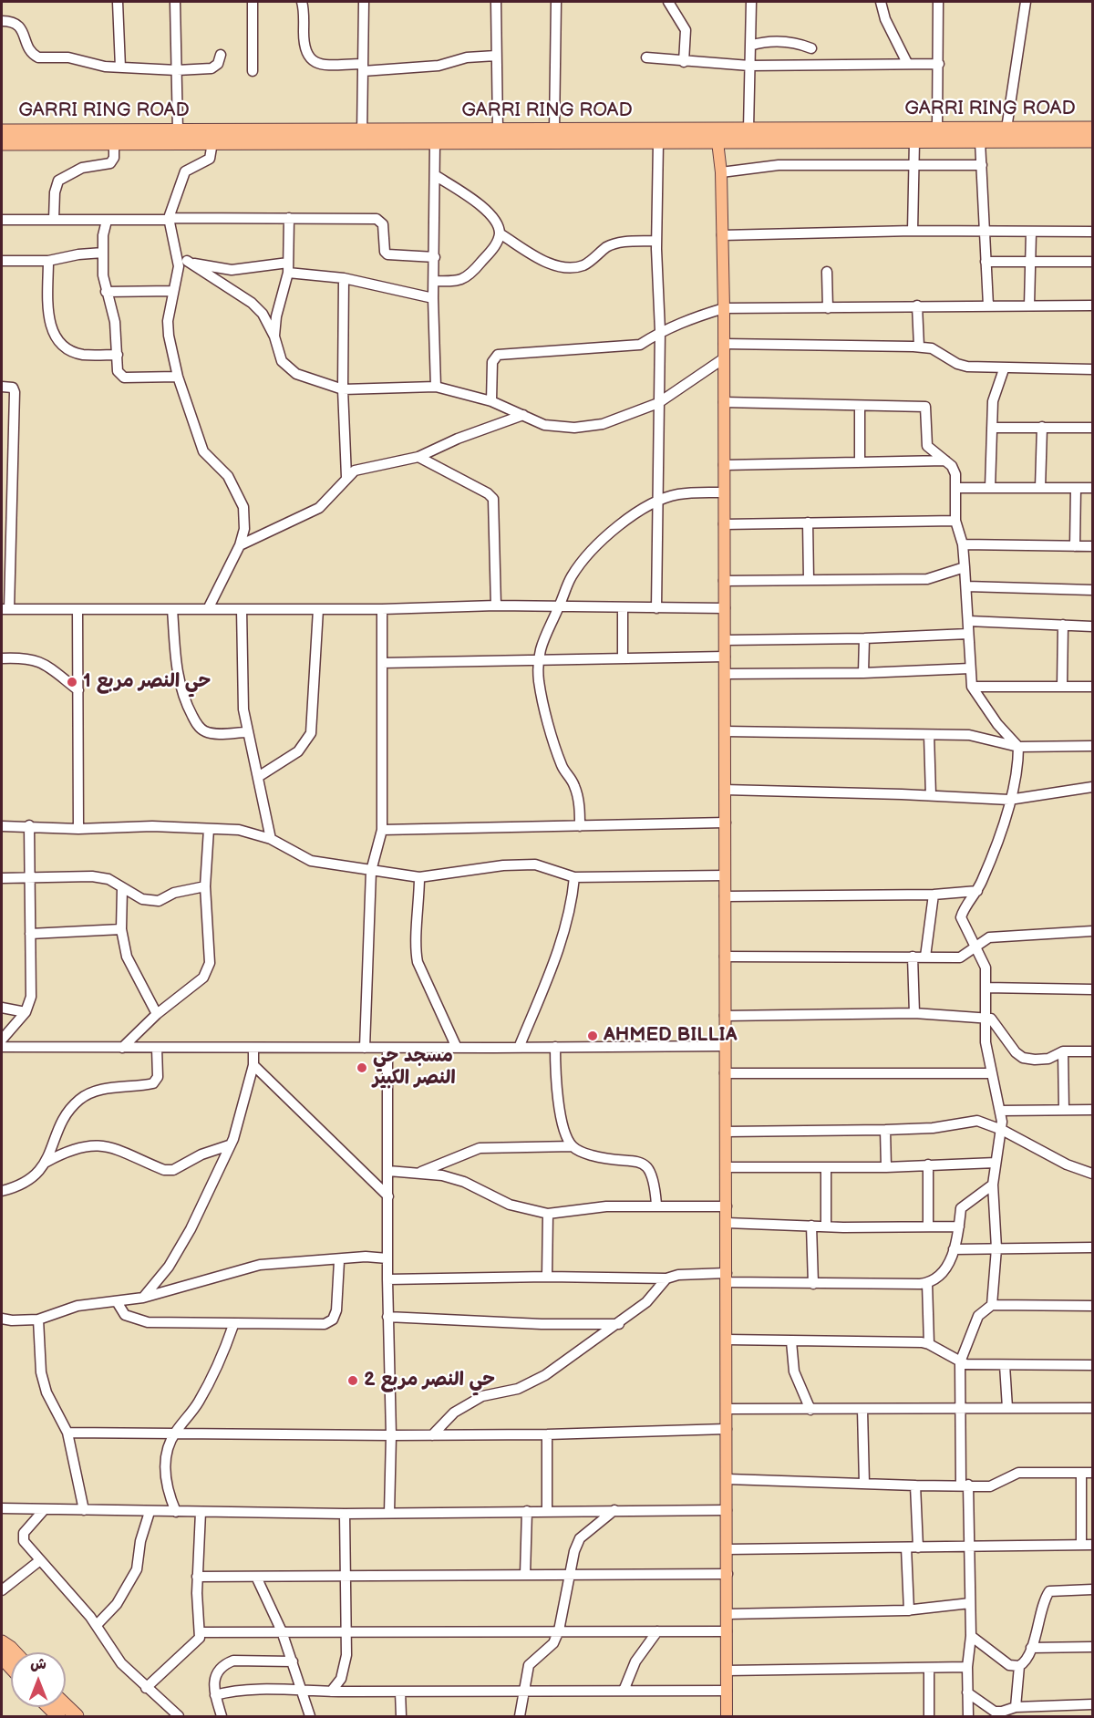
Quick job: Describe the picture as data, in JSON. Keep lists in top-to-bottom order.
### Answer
{
  "streets": {
    "highway": ["GARRI RING ROAD"]
  },
  "places": [
    "حي النصر مربع 1",
    "AHMED BILLIA",
    "مسجد حي النصر الكبير",
    "حي النصر مربع 2"
  ],
  "north": "top"
}
